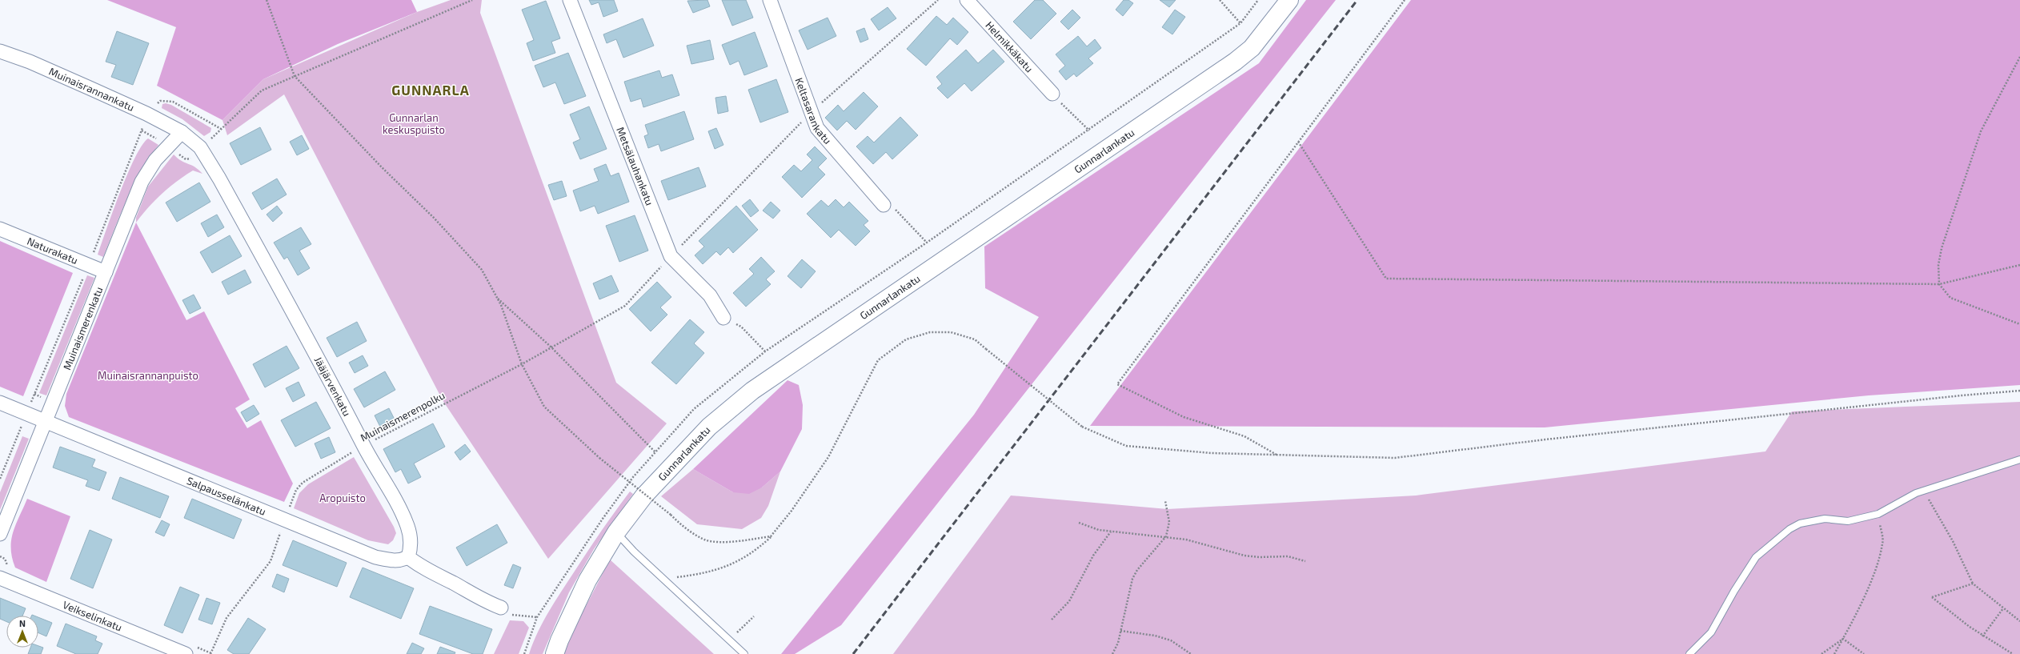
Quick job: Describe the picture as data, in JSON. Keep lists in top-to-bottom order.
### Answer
{
  "streets": {
    "street": [
      "Helmikkäkatu",
      "Muinaisrannankatu",
      "Keltasarankatu",
      "Gunnarlankatu",
      "Metsälauhankatu",
      "Naturakatu",
      "Muinaismerenkatu",
      "Jääjärvenkatu",
      "Salpausselänkatu",
      "Veikselinkatu"
    ],
    "path": ["Muinaismerenpolku"]
  },
  "crossings": [
    ["Muinaisrannankatu", "Muinaismerenkatu"],
    ["Muinaisrannankatu", "Jääjärvenkatu"],
    ["Metsälauhankatu", "Muinaismerenpolku"],
    ["Naturakatu", "Muinaismerenkatu"],
    ["Muinaismerenkatu", "Jääjärvenkatu"],
    ["Muinaismerenkatu", "Salpausselänkatu"],
    ["Jääjärvenkatu", "Muinaismerenpolku"],
    ["Jääjärvenkatu", "Salpausselänkatu"],
    ["Muinaismerenpolku", "Salpausselänkatu"]
  ],
  "districts": ["GUNNARLA"],
  "parks": ["Gunnarlan keskuspuisto", "Muinaisrannanpuisto", "Aropuisto"],
  "north": "top"
}
